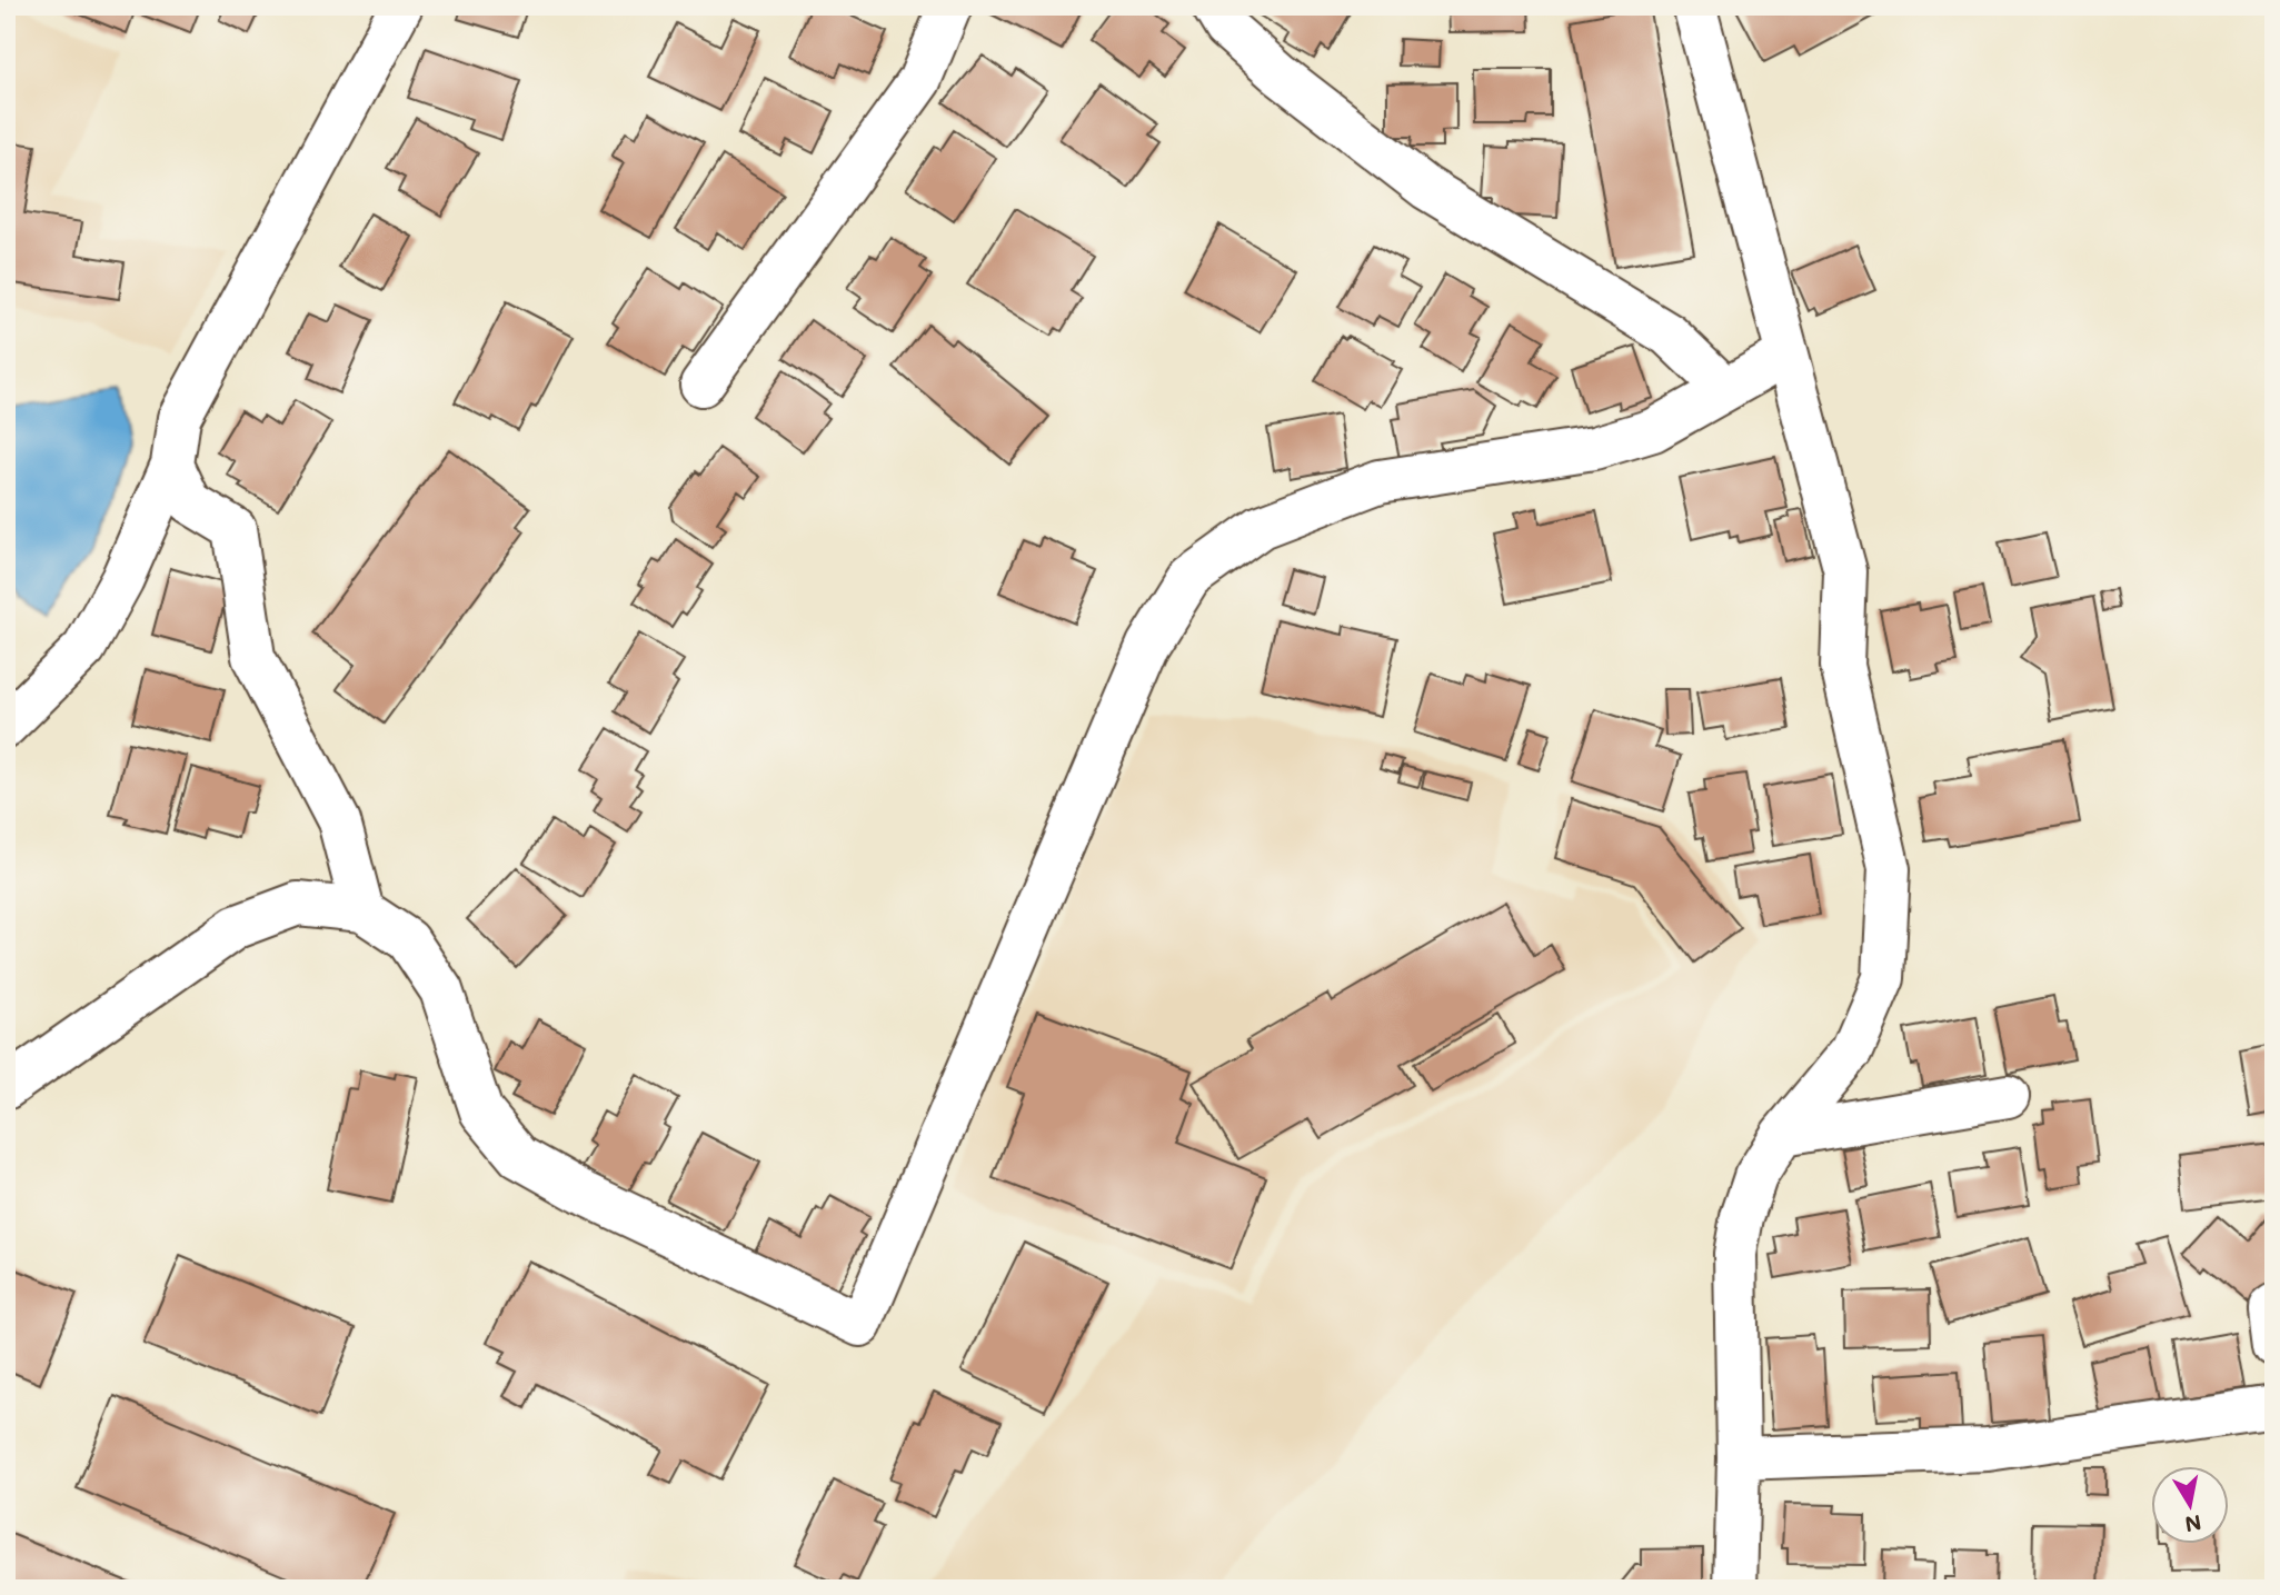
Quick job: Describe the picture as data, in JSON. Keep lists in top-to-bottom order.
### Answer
{
  "north": "bottom"
}
